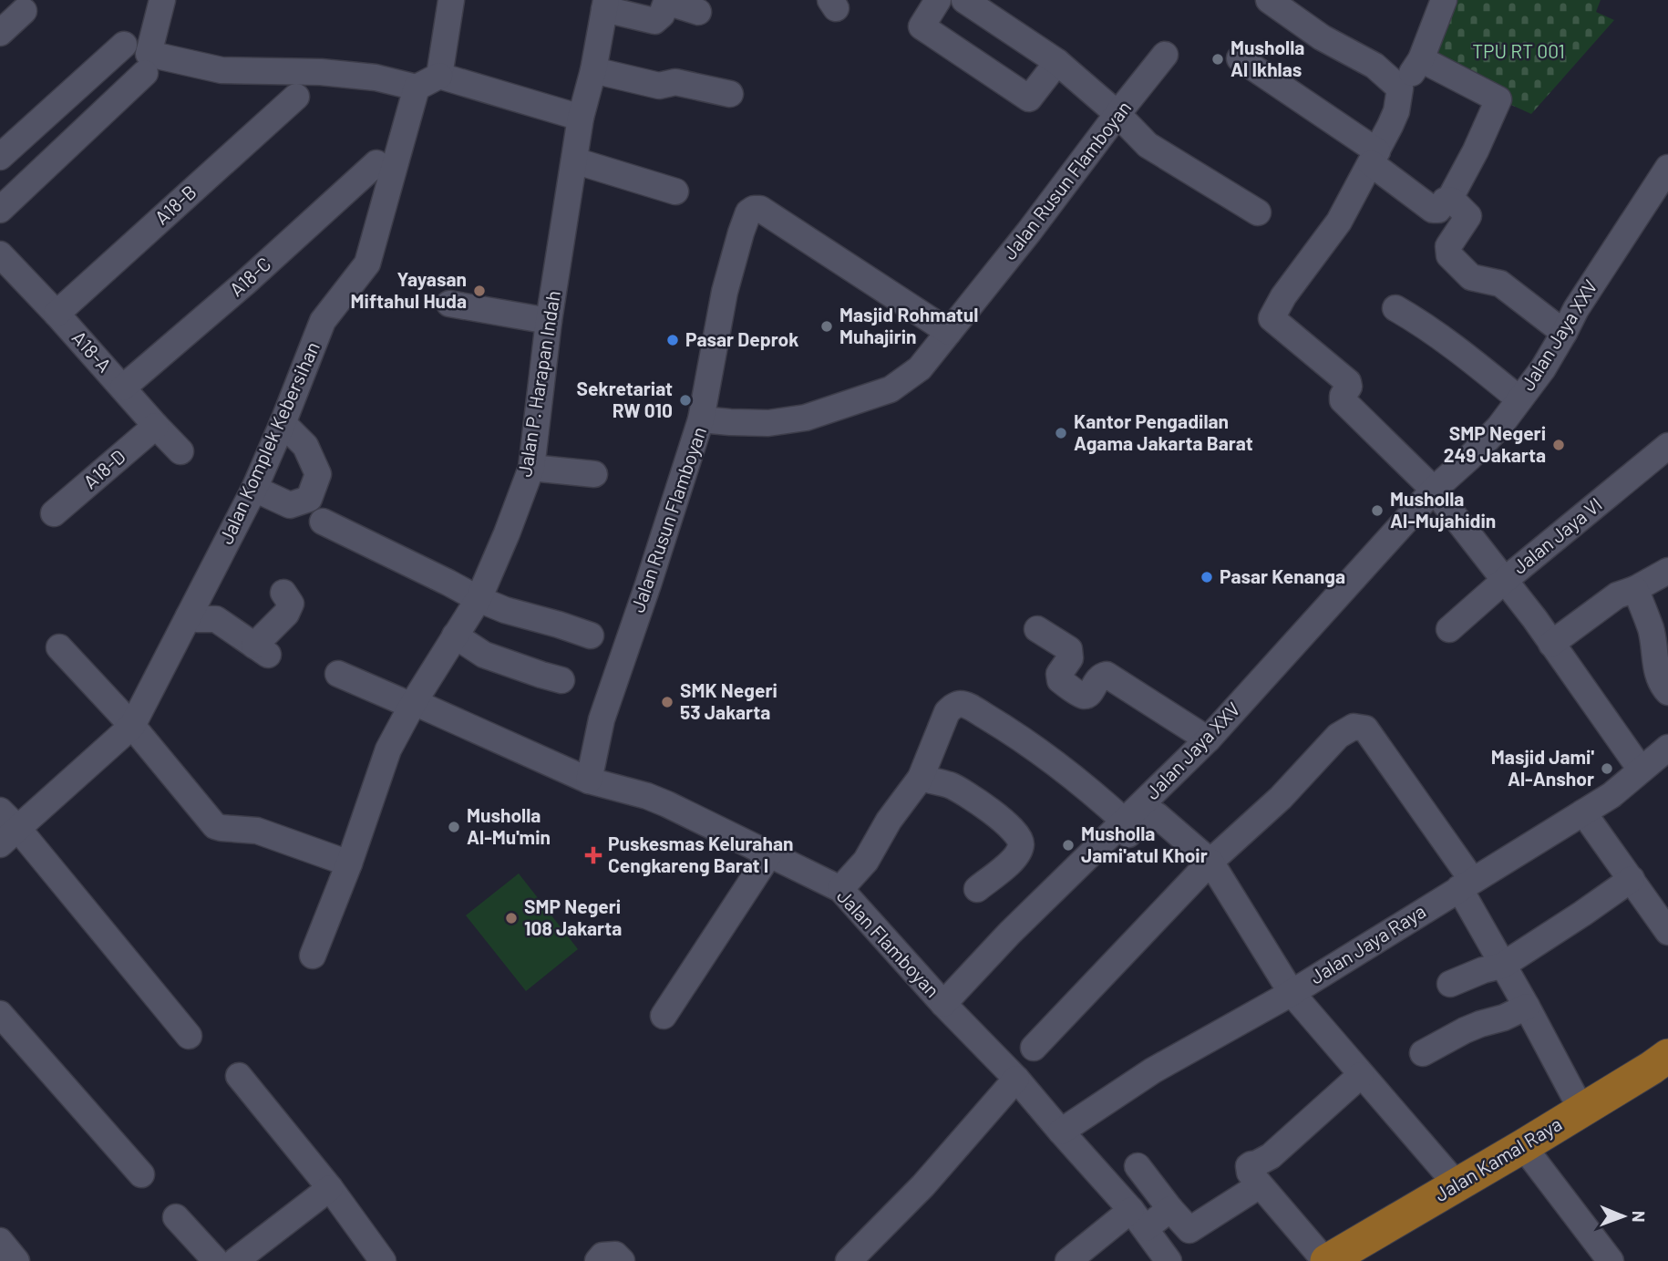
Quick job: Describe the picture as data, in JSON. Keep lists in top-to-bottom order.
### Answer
{
  "streets": {
    "main road": ["Jalan Kamal Raya"],
    "street": [
      "Jalan Rusun Flamboyan",
      "A18-B",
      "A18-C",
      "Jalan Jaya XXV",
      "A18-A",
      "Jalan P. Harapan Indah",
      "Jalan Komplek Kebersihan",
      "A18-D",
      "Jalan Jaya VI",
      "Jalan Flamboyan",
      "Jalan Jaya Raya"
    ]
  },
  "crossings": [
    ["Jalan Rusun Flamboyan", "Jalan Flamboyan"],
    ["A18-B", "A18-A"],
    ["A18-C", "A18-A"],
    ["Jalan Jaya XXV", "Jalan Flamboyan"],
    ["A18-A", "A18-D"],
    ["Jalan P. Harapan Indah", "Jalan Flamboyan"],
    ["Jalan Flamboyan", "Jalan Jaya Raya"]
  ],
  "parks": ["TPU RT 001"],
  "places": {
    "other": [
      "Musholla Al Ikhlas",
      "Yayasan Miftahul Huda",
      "Masjid Rohmatul Muhajirin",
      "Pasar Deprok",
      "Sekretariat RW 010",
      "Kantor Pengadilan Agama Jakarta Barat",
      "SMP Negeri 249 Jakarta",
      "Musholla Al-Mujahidin",
      "Pasar Kenanga",
      "SMK Negeri 53 Jakarta",
      "Masjid Jami' Al-Anshor",
      "Musholla Al-Mu'min",
      "Musholla Jami'atul Khoir",
      "SMP Negeri 108 Jakarta"
    ],
    "health": ["Puskesmas Kelurahan Cengkareng Barat I"]
  },
  "north": "right"
}
